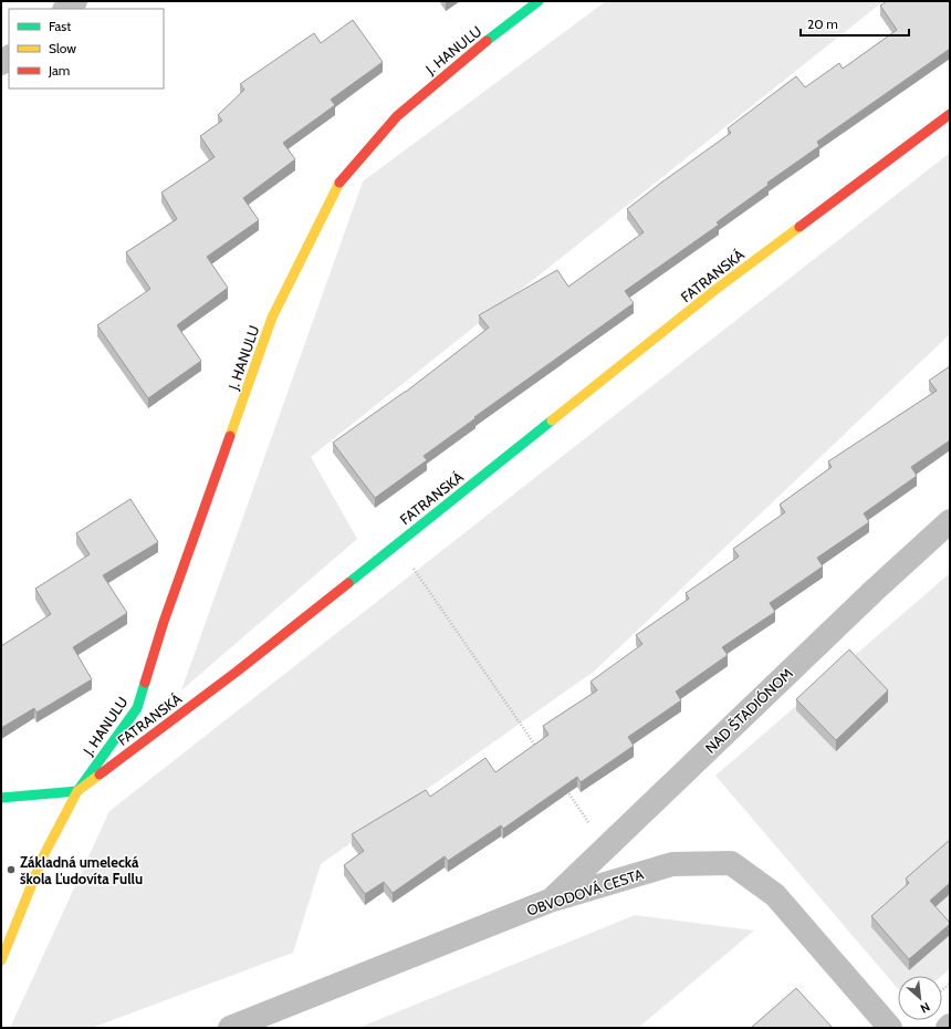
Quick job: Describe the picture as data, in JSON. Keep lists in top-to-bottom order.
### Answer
{
  "streets": {
    "street": [
      "J. HANULU",
      "FATRANSKÁ",
      "NAD ŠTADIÓNOM",
      "OBVODOVÁ CESTA"
    ]
  },
  "crossings": [
    ["J. HANULU", "FATRANSKÁ"],
    ["NAD ŠTADIÓNOM", "OBVODOVÁ CESTA"]
  ],
  "places": ["Základná umelecká škola Ľudovíta Fullu"],
  "legend": ["Fast", "Slow", "Jam"],
  "scale_bar": "20 m",
  "north": "bottom right"
}
